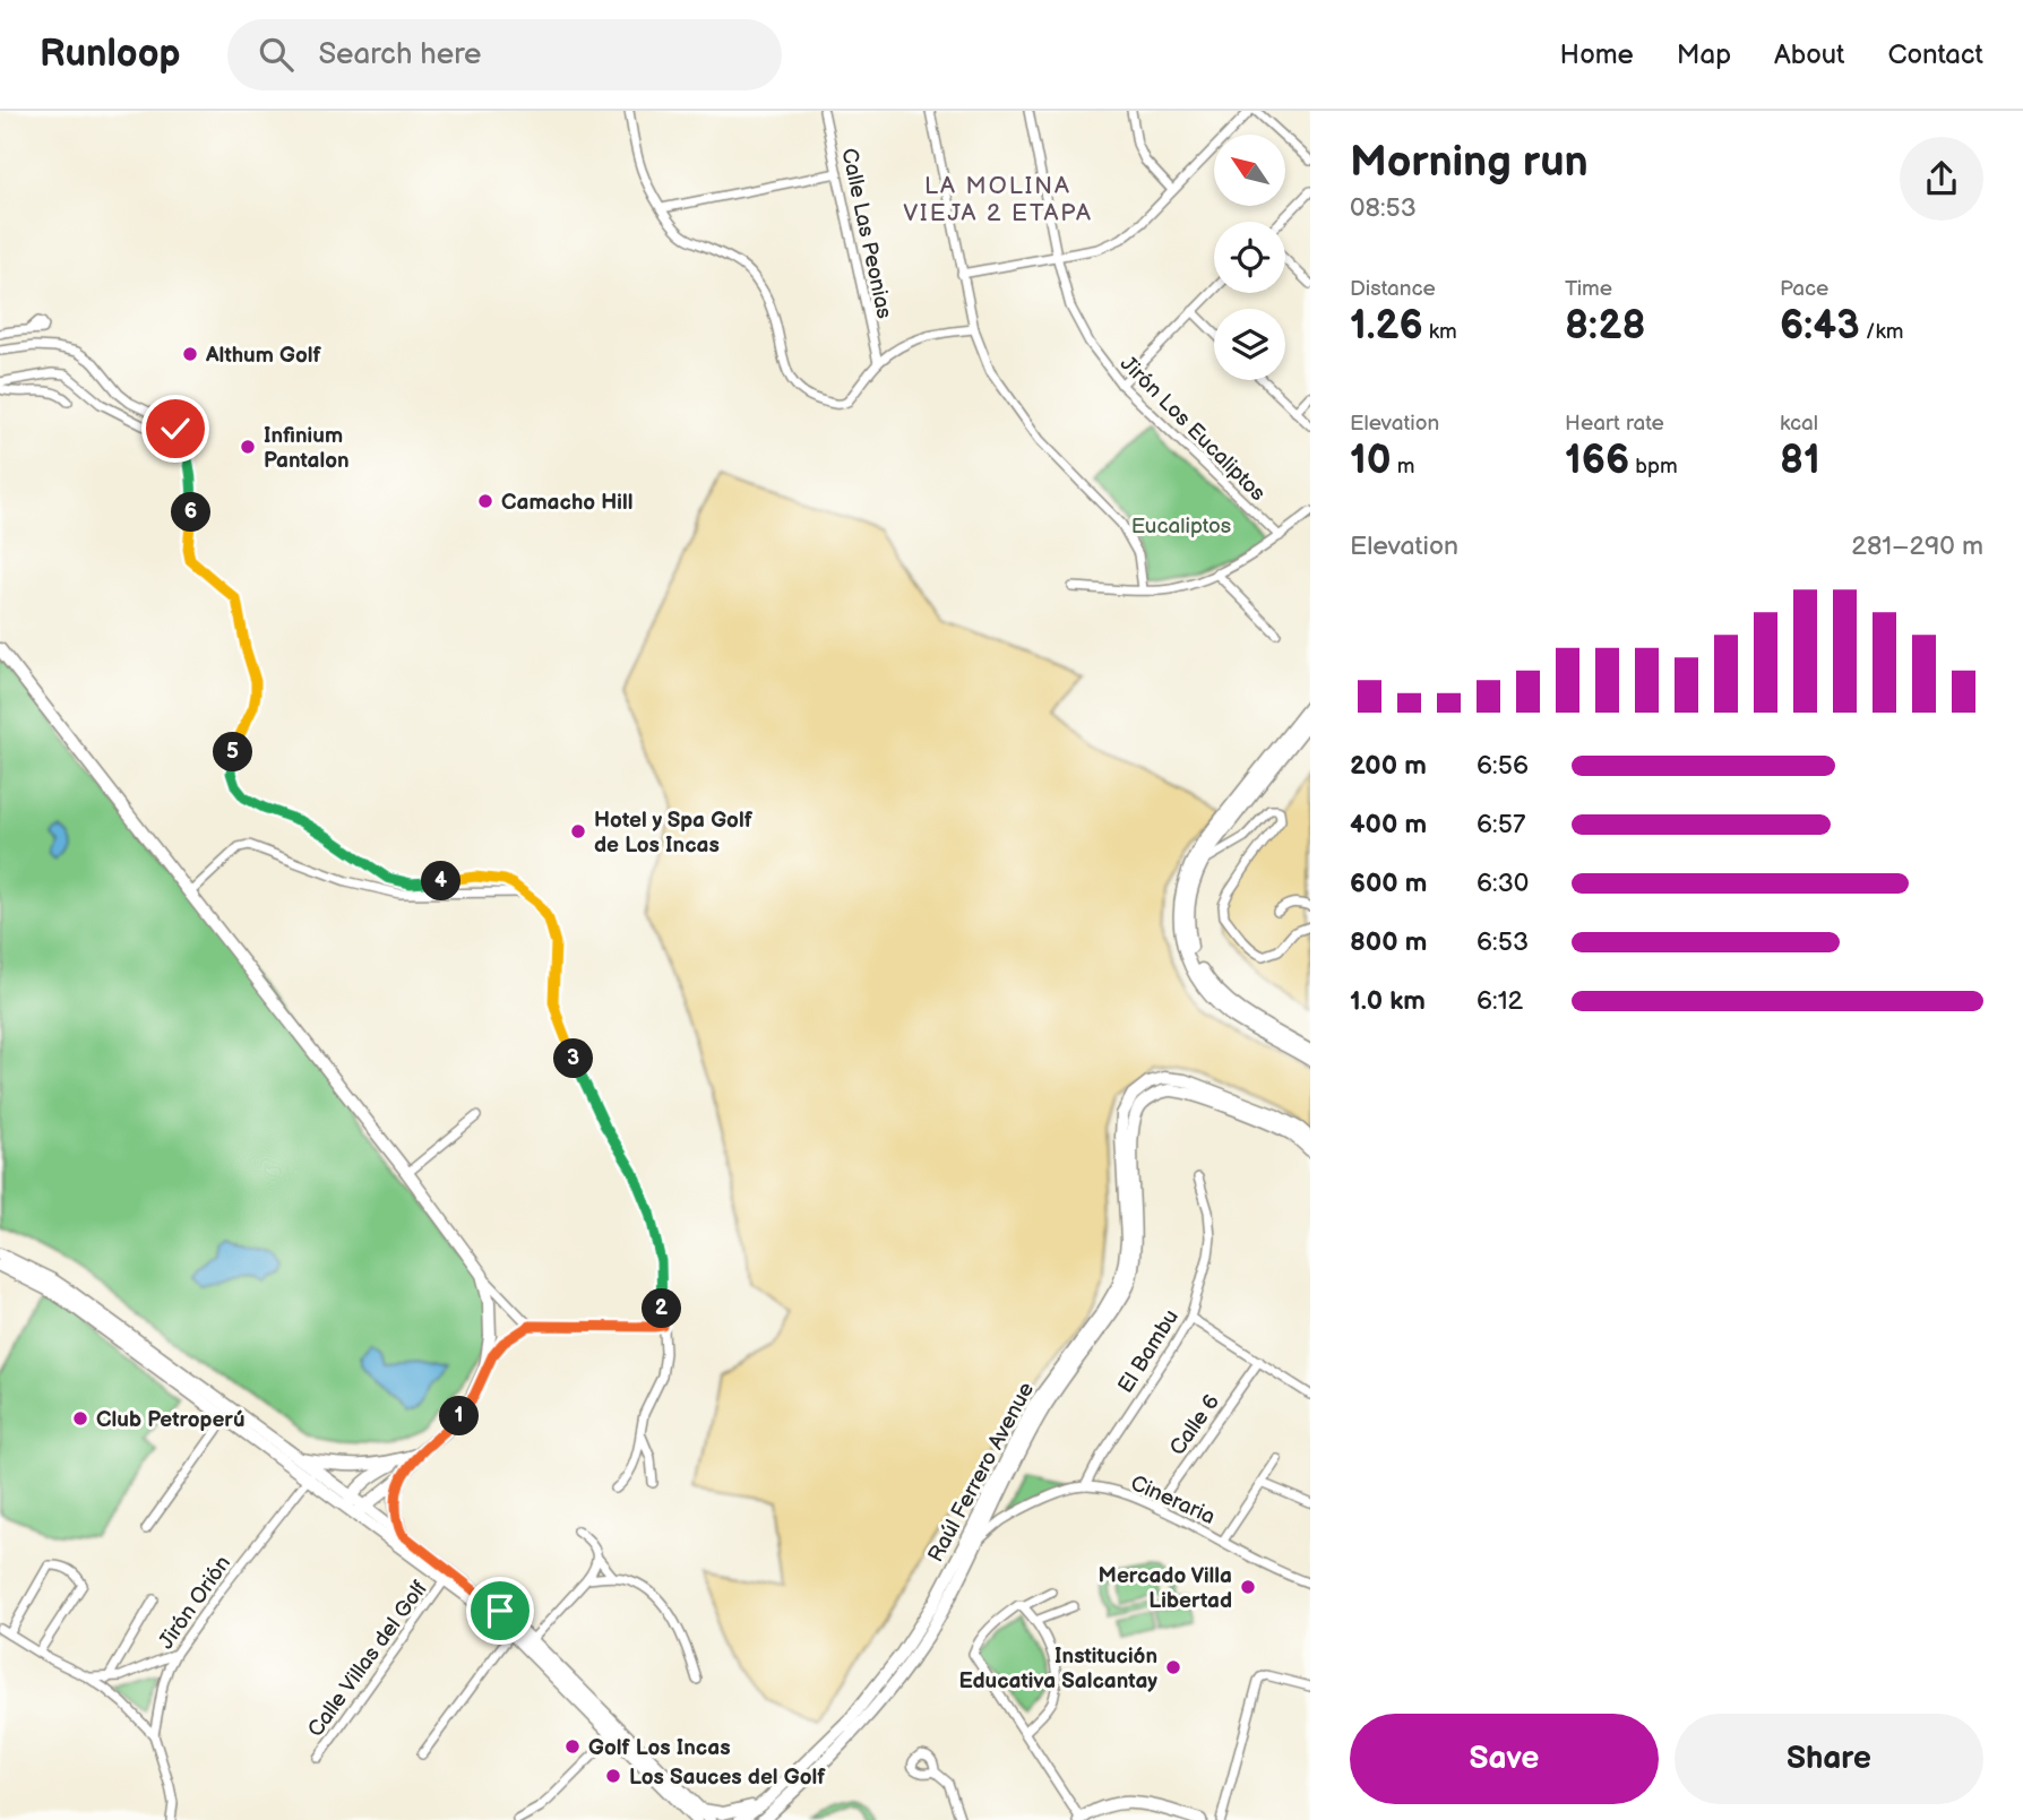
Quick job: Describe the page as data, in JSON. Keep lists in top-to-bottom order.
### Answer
{
  "streets": {
    "street": [
      "Calle Las Peonias",
      "Jirón Los Eucaliptos",
      "El Bambu",
      "Calle 6",
      "Raúl Ferrero Avenue",
      "Cineraria",
      "Jirón Orión",
      "Calle Villas del Golf"
    ]
  },
  "crossings": [
    ["El Bambu", "Cineraria"],
    ["Calle 6", "Cineraria"],
    ["Raúl Ferrero Avenue", "Cineraria"]
  ],
  "districts": ["LA MOLINA VIEJA 2 ETAPA"],
  "parks": ["Eucaliptos"],
  "places": [
    "Althum Golf",
    "Infinium Pantalon",
    "Camacho Hill",
    "Hotel y Spa Golf de Los Incas",
    "Club Petroperú",
    "Mercado Villa Libertad",
    "Institución Educativa Salcantay",
    "Golf Los Incas",
    "Los Sauces del Golf"
  ],
  "north": "top left",
  "page": {
    "header": "Runloop",
    "search": "Search here",
    "nav": [
      "Home",
      "Map",
      "About",
      "Contact"
    ],
    "heading": ["Morning run", "08:53"],
    "stats": [
      ["Distance", "1.26 km"],
      ["Time", "8:28"],
      ["Pace", "6:43 /km"],
      ["Elevation", "10 m"],
      ["Heart rate", "166 bpm"],
      ["kcal", "81"]
    ],
    "pins": [
      "6",
      "5",
      "4",
      "3",
      "2",
      "1"
    ],
    "chart": ["Elevation", "281–290 m"],
    "list": [
      {
        "name": "200 m",
        "note": "6:56"
      },
      {
        "name": "400 m",
        "note": "6:57"
      },
      {
        "name": "600 m",
        "note": "6:30"
      },
      {
        "name": "800 m",
        "note": "6:53"
      },
      {
        "name": "1.0 km",
        "note": "6:12"
      }
    ],
    "buttons": ["Save", "Share"]
  }
}
